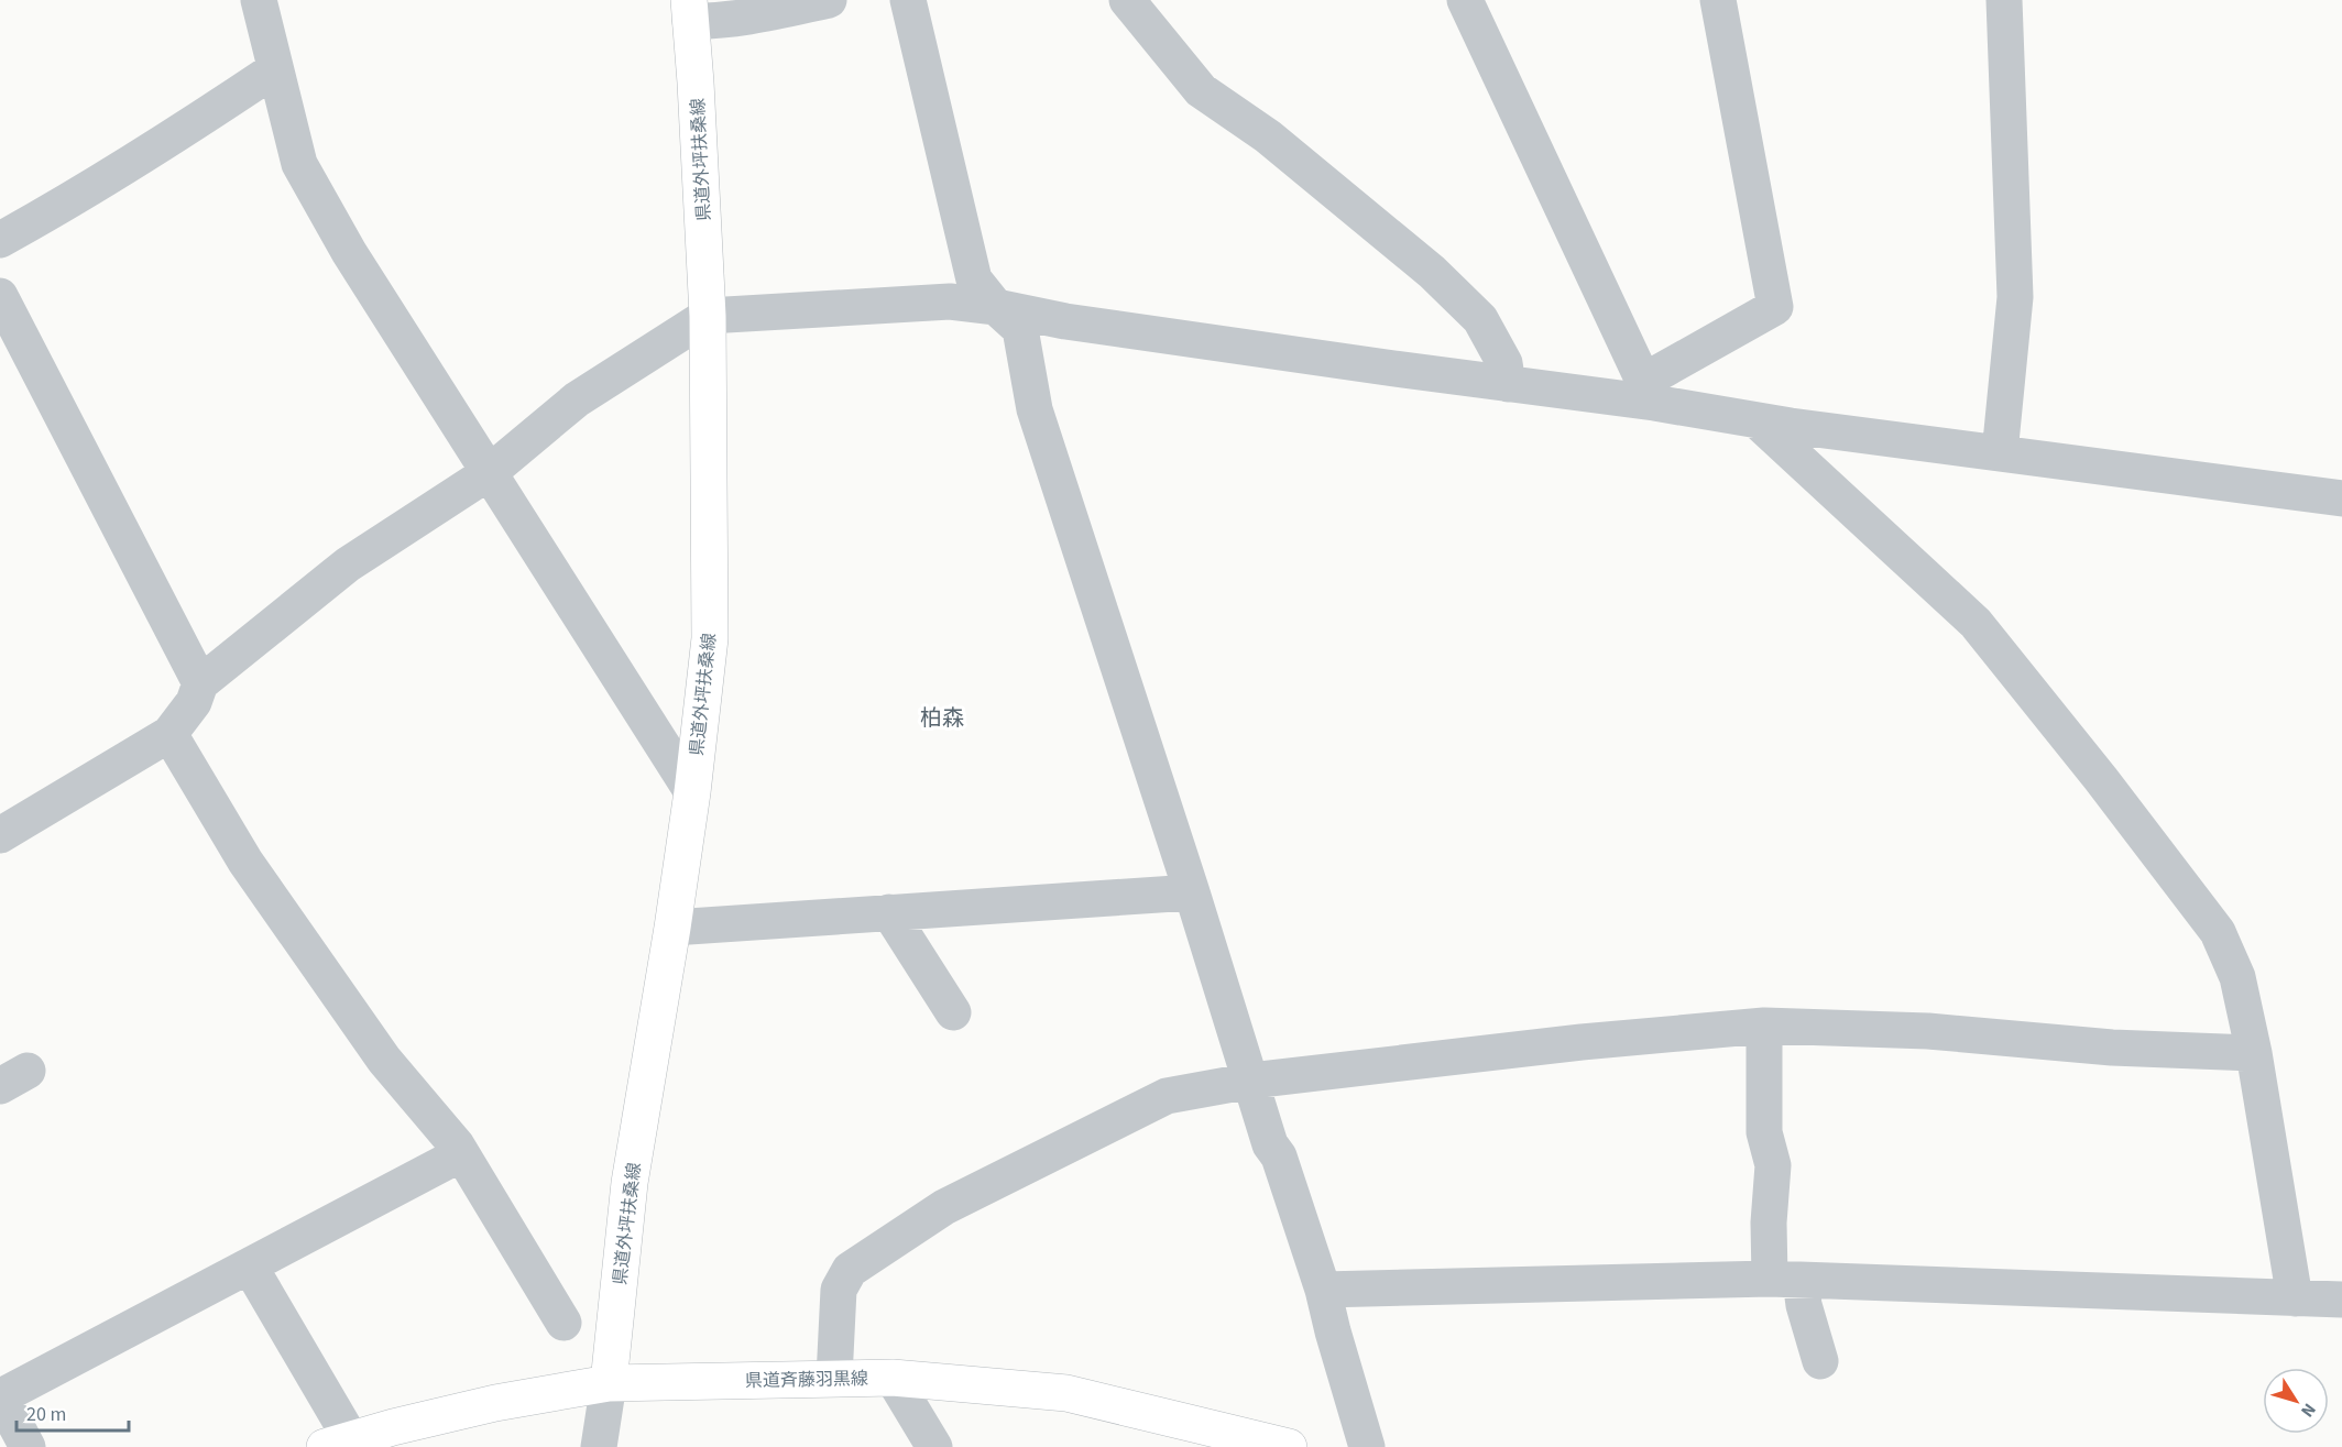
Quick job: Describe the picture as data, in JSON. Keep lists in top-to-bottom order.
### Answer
{
  "streets": {
    "main road": ["県道外坪扶桑線", "県道斉藤羽黒線"]
  },
  "crossings": [
    ["県道外坪扶桑線", "県道斉藤羽黒線"]
  ],
  "districts": ["柏森"],
  "scale_bar": "20 m",
  "north": "bottom right"
}
